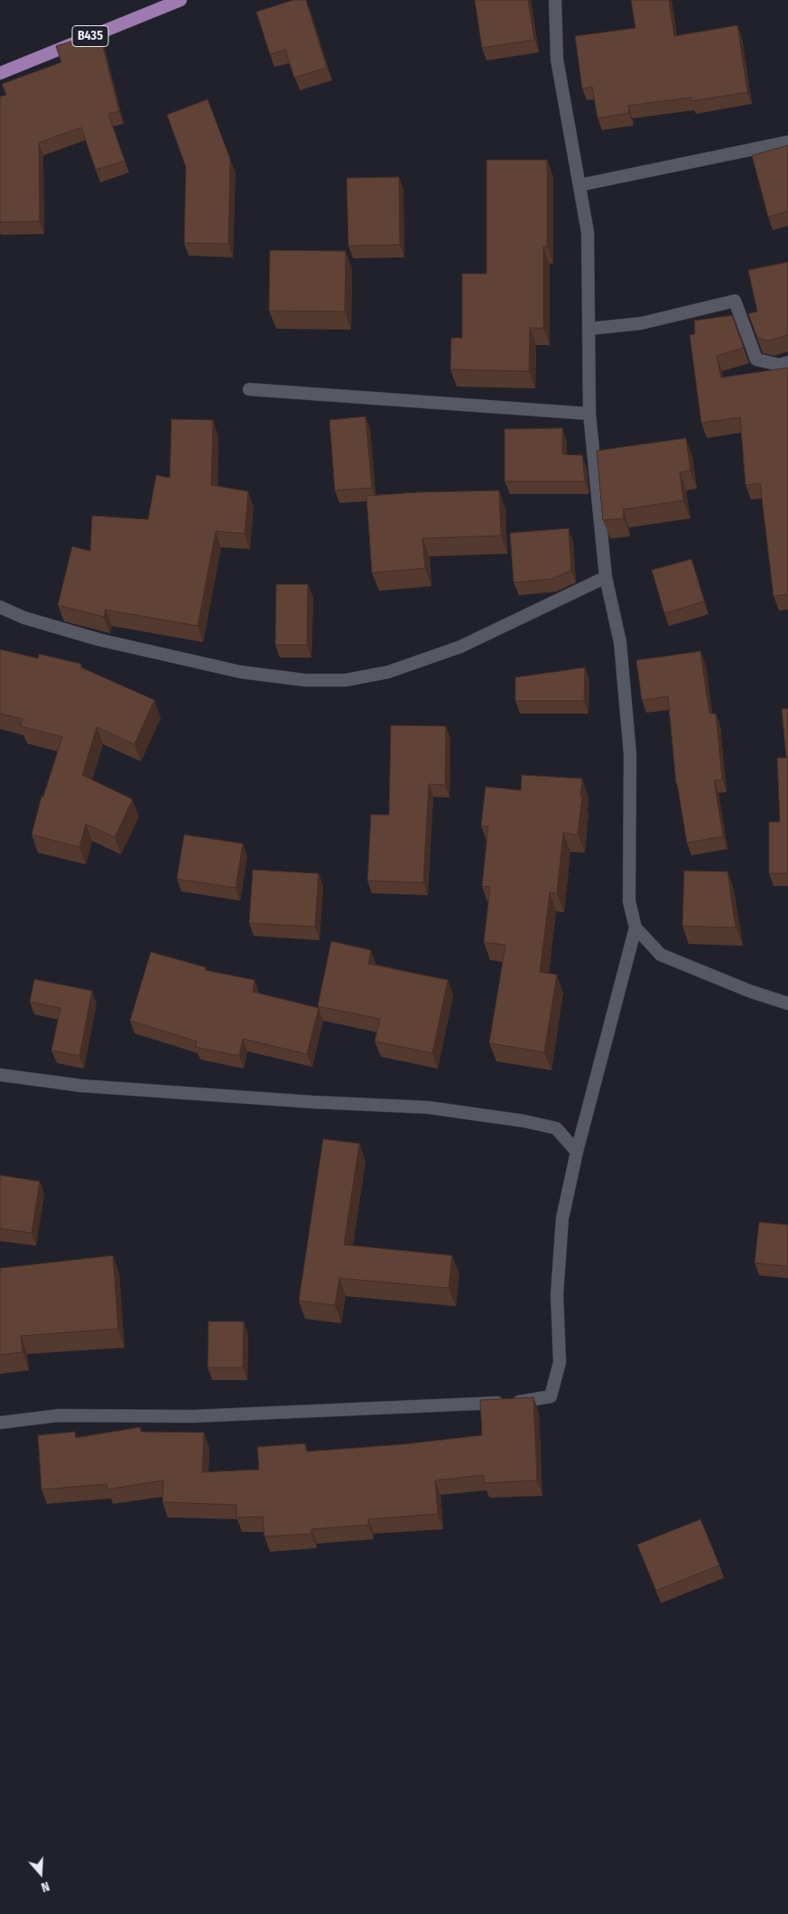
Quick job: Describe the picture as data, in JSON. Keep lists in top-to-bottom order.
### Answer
{
  "streets": {
    "main road": ["B435"]
  },
  "north": "bottom"
}
